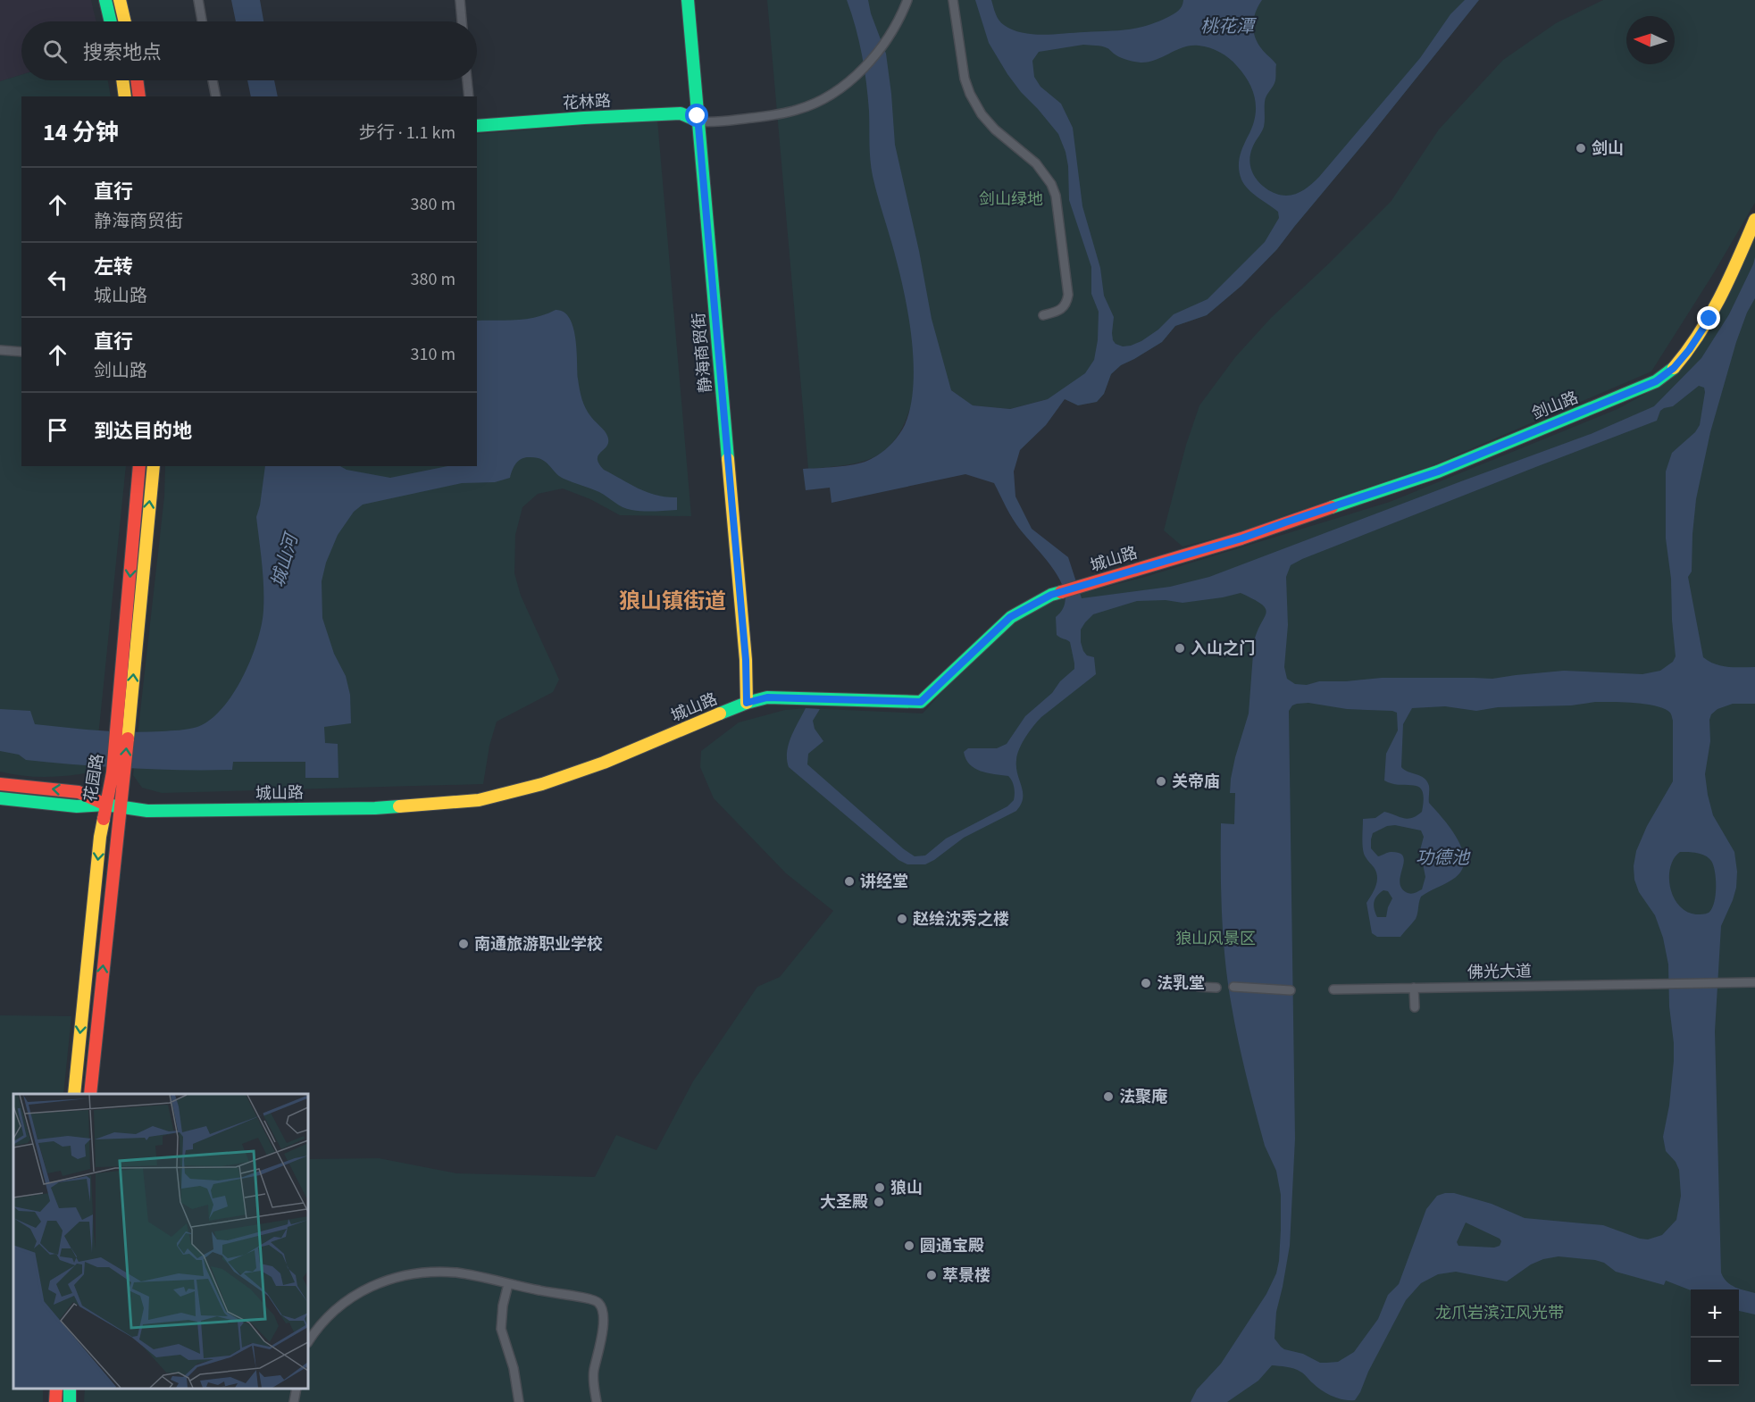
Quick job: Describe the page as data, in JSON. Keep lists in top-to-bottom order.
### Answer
{
  "streets": {
    "street": [
      "花林路",
      "静海商贸街",
      "剑山路",
      "城山路",
      "花园路",
      "佛光大道"
    ]
  },
  "crossings": [
    ["花林路", "静海商贸街"],
    ["静海商贸街", "城山路"],
    ["剑山路", "城山路"],
    ["城山路", "花园路"]
  ],
  "districts": ["狼山镇街道"],
  "water": ["桃花潭", "城山河", "功德池"],
  "parks": ["剑山绿地", "狼山风景区", "龙爪岩滨江风光带"],
  "places": [
    "剑山",
    "入山之门",
    "关帝庙",
    "讲经堂",
    "赵绘沈秀之楼",
    "南通旅游职业学校",
    "法乳堂",
    "法聚庵",
    "狼山",
    "大圣殿",
    "圆通宝殿",
    "萃景楼"
  ],
  "north": "left",
  "page": {
    "search": "搜索地点",
    "heading": ["14 分钟", "步行 · 1.1 km"],
    "list": [
      ["直行", "静海商贸街", "380 m"],
      ["左转", "城山路", "380 m"],
      ["直行", "剑山路", "310 m"],
      "到达目的地"
    ],
    "map_buttons": ["+", "−"]
  }
}
